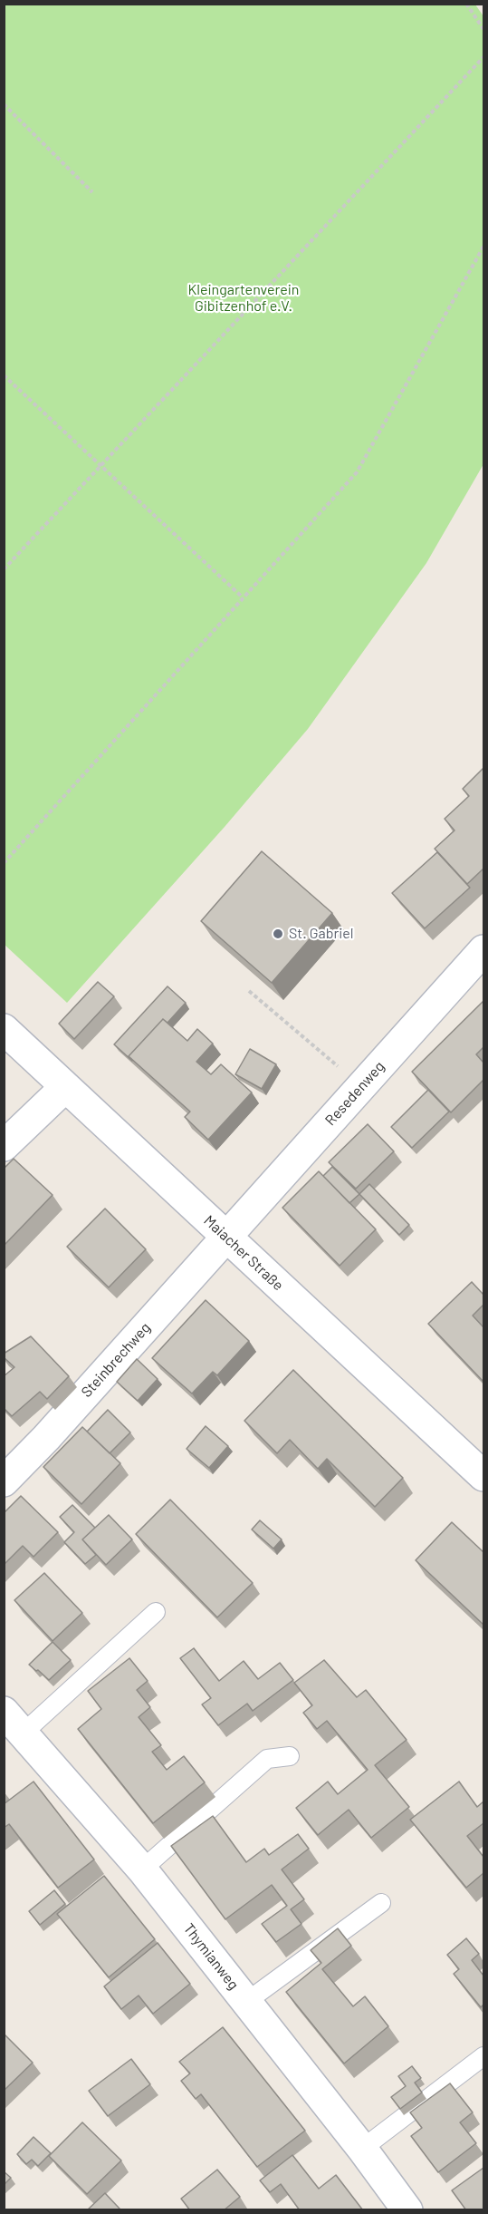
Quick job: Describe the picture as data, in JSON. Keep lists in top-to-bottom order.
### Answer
{
  "streets": {
    "street": [
      "Resedenweg",
      "Maiacher Straße",
      "Steinbrechweg",
      "Thymianweg"
    ]
  },
  "crossings": [
    ["Resedenweg", "Maiacher Straße"],
    ["Resedenweg", "Steinbrechweg"],
    ["Maiacher Straße", "Steinbrechweg"]
  ],
  "parks": ["Kleingartenverein Gibitzenhof e.V."],
  "places": ["St. Gabriel"]
}
